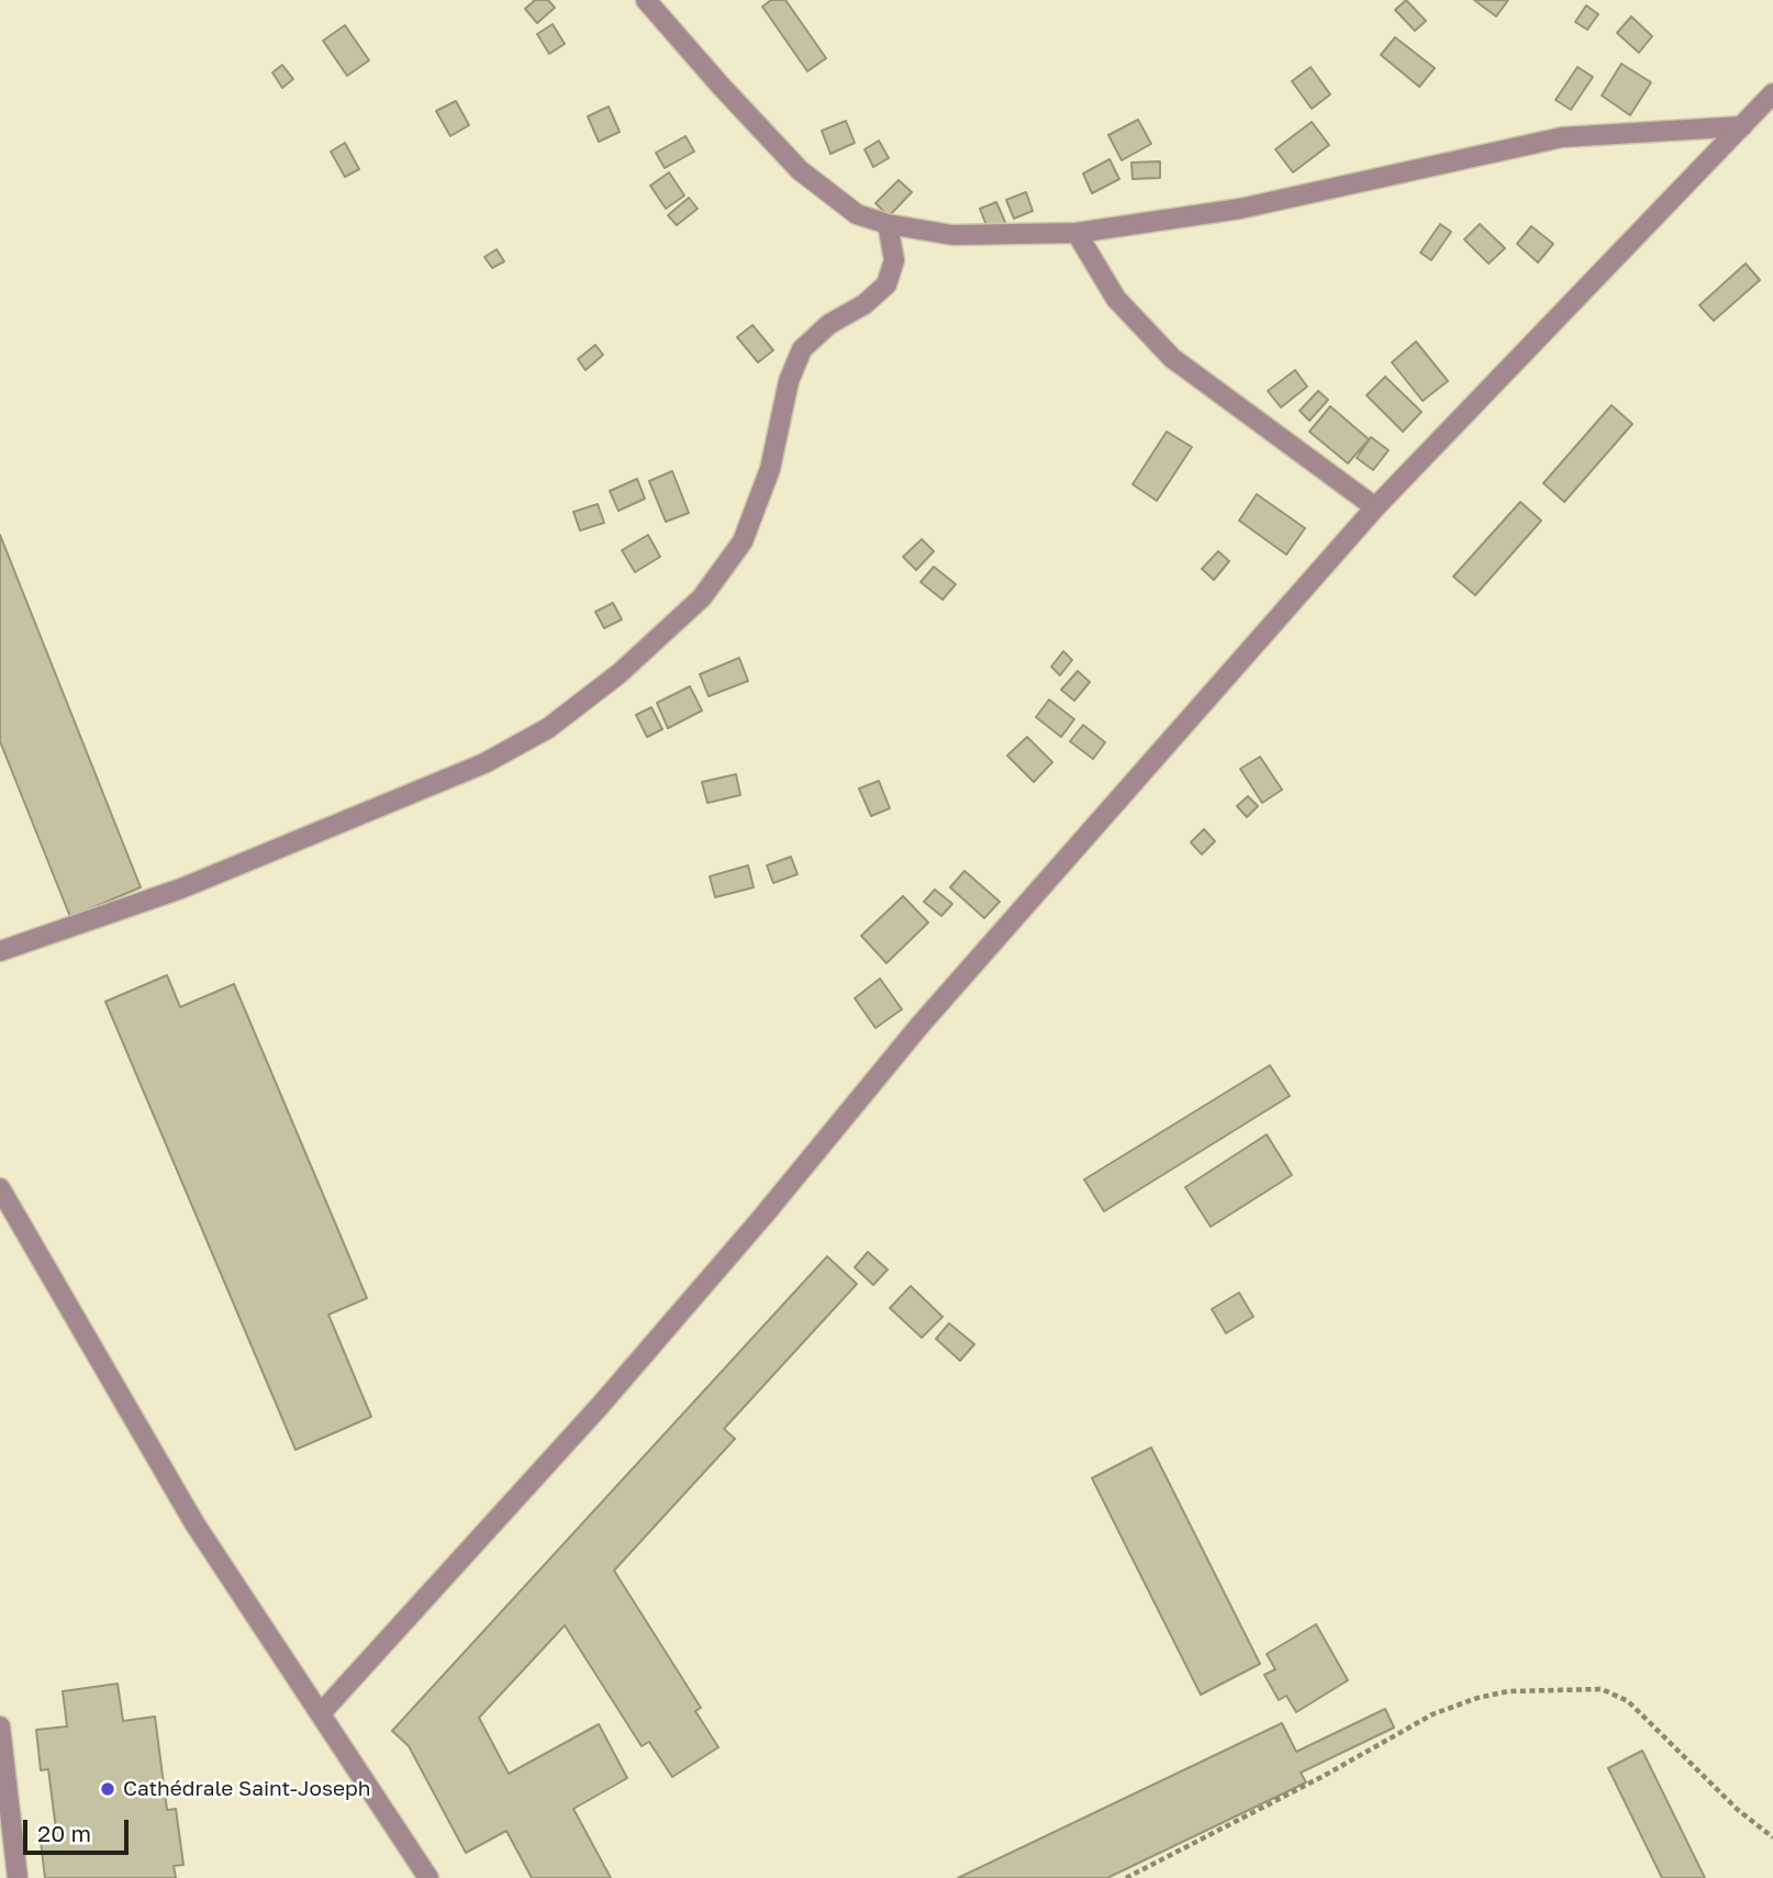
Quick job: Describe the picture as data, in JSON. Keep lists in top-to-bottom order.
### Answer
{
  "places": ["Cathédrale Saint-Joseph"],
  "scale_bar": "20 m"
}
